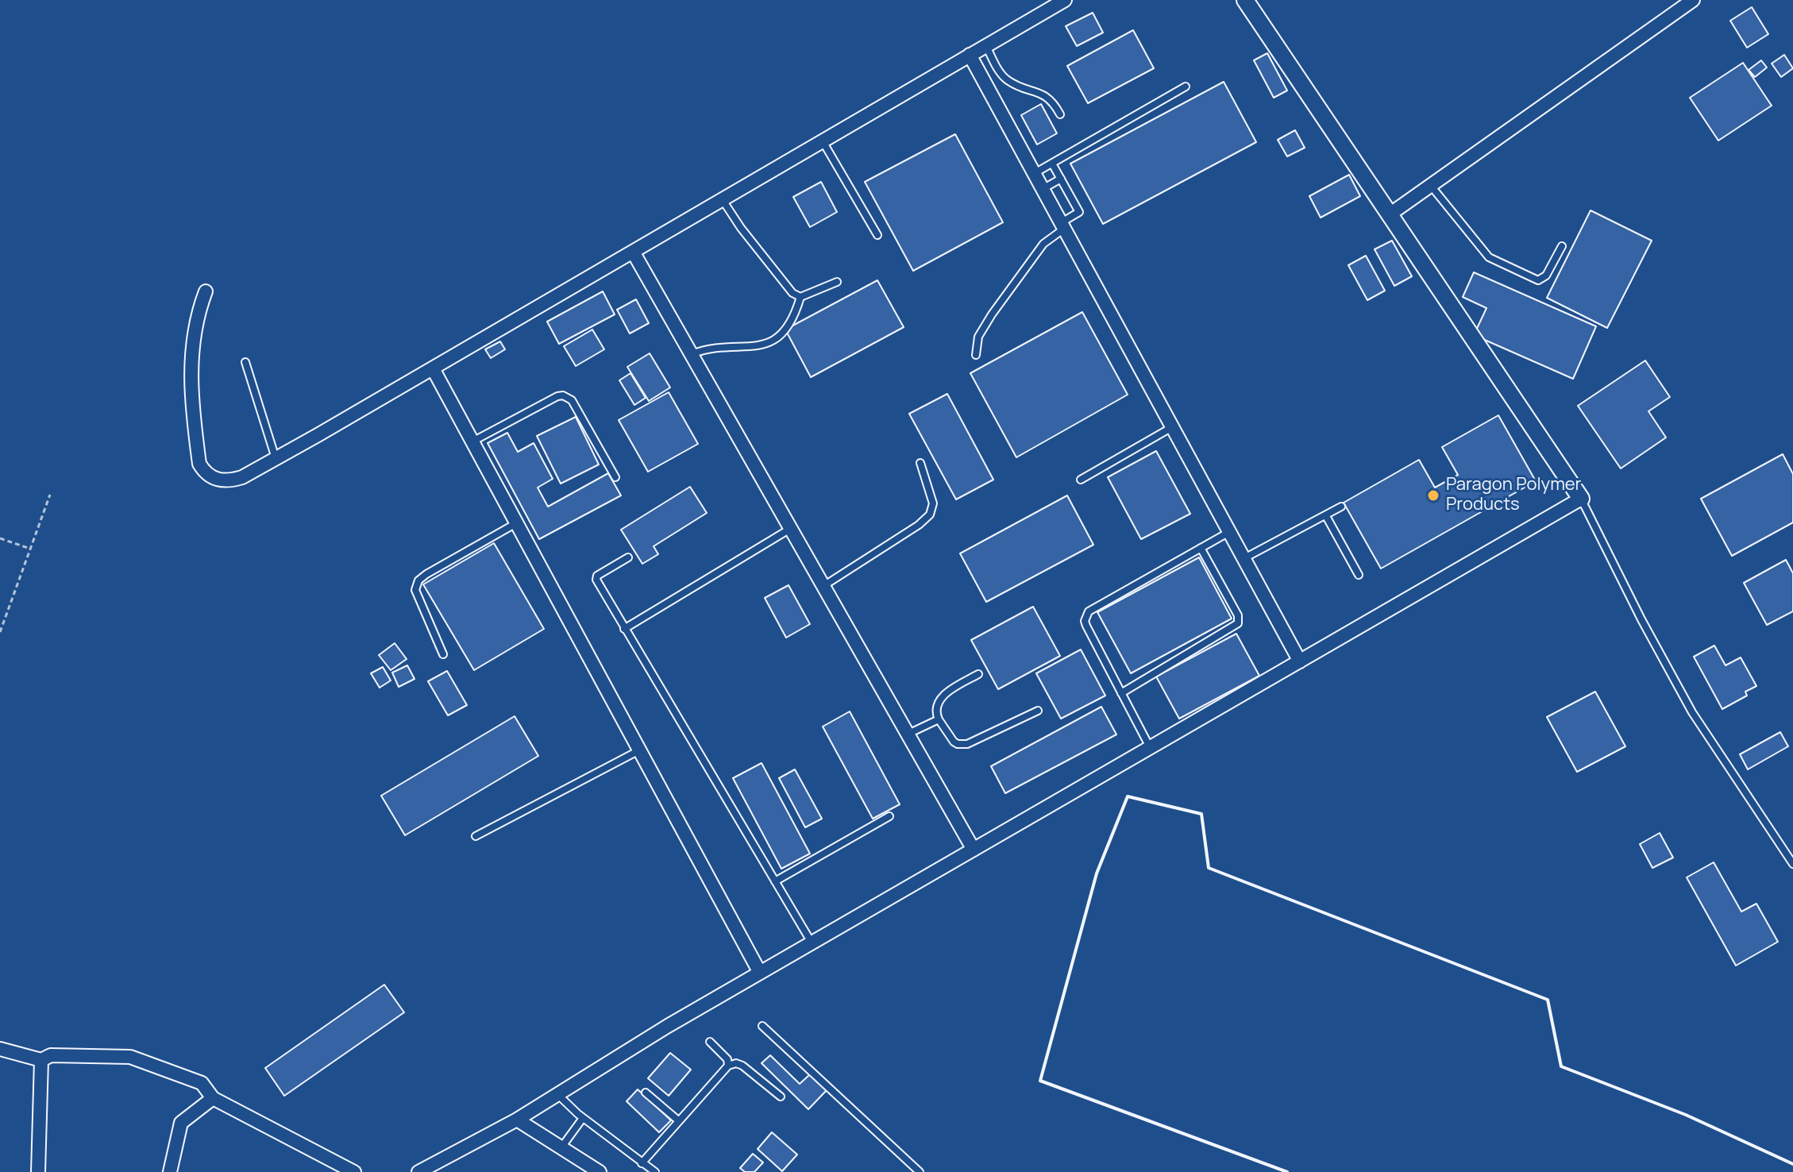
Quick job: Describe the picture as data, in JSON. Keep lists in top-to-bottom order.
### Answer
{
  "places": ["Paragon Polymer Products"]
}
